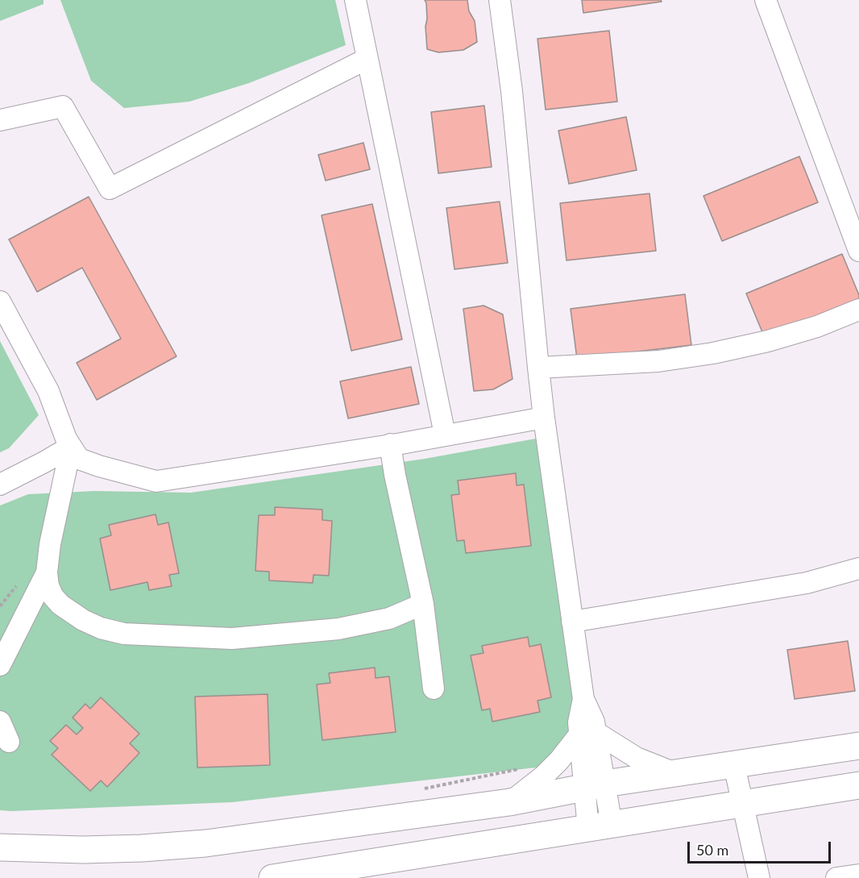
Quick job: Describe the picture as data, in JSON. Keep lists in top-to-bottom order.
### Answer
{
  "scale_bar": "50 m"
}
